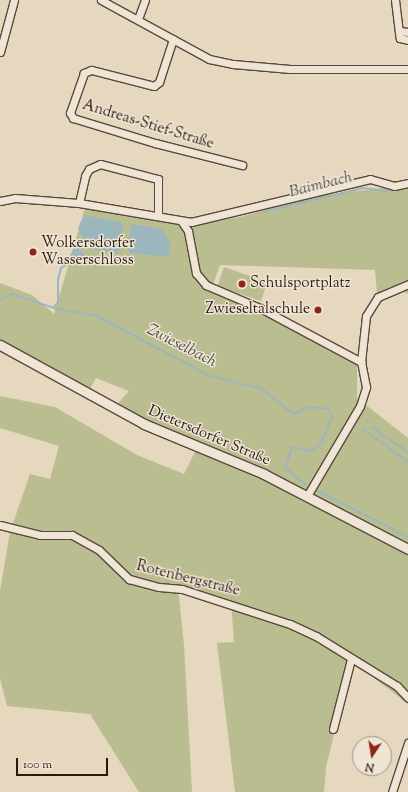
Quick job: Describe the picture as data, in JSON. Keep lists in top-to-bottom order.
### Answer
{
  "streets": {
    "street": ["Andreas-Stief-Straße", "Dietersdorfer Straße", "Rotenbergstraße"]
  },
  "water": ["Baimbach", "Zwieselbach"],
  "places": ["Wolkersdorfer Wasserschloss", "Schulsportplatz", "Zwieseltalschule"],
  "scale_bar": "100 m",
  "north": "bottom"
}
